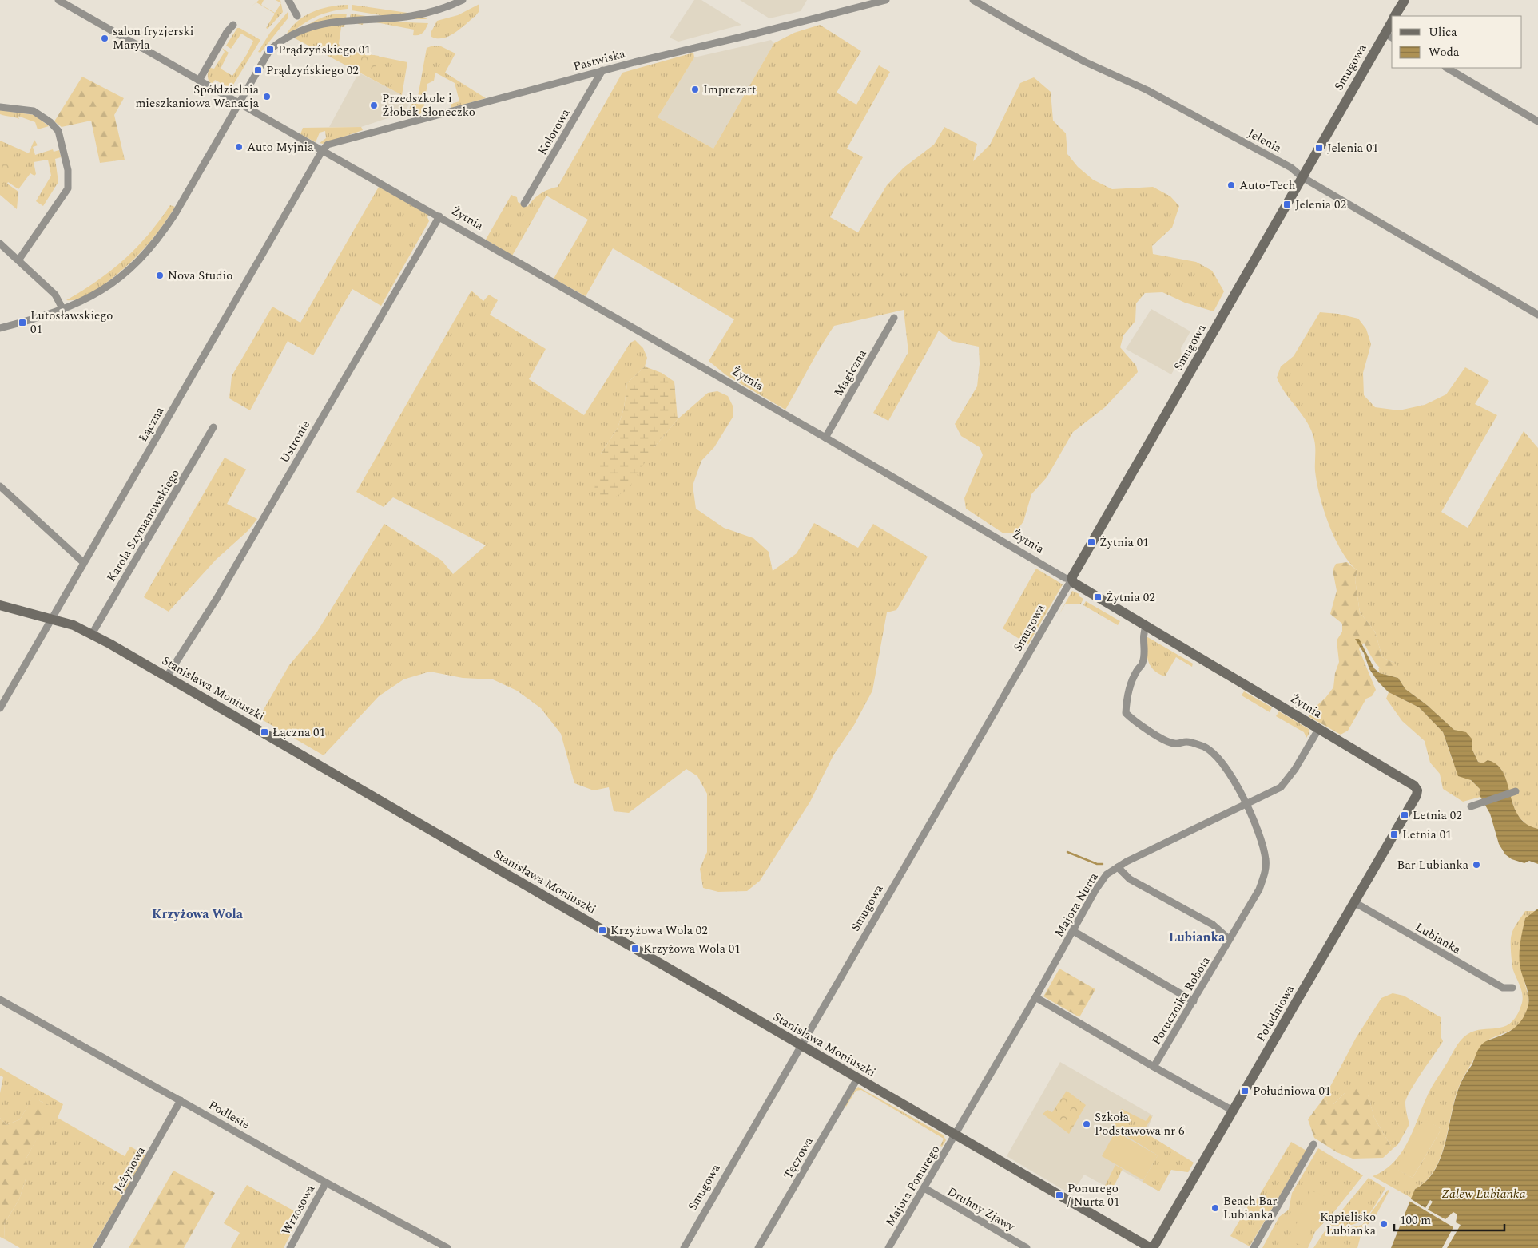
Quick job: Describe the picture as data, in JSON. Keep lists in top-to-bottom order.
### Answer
{
  "streets": {
    "street": [
      "Pastwiska",
      "Smugowa",
      "Kolorowa",
      "Jelenia",
      "Żytnia",
      "Magiczna",
      "Łączna",
      "Ustronie",
      "Karola Szymanowskiego",
      "Stanisława Moniuszki",
      "Majora Nurta",
      "Lubianka",
      "Porucznika Robota",
      "Południowa",
      "Podlesie",
      "Tęczowa",
      "Jeżynowa",
      "Majora Ponurego",
      "Druhny Zjawy",
      "Wrzosowa"
    ]
  },
  "crossings": [
    ["Pastwiska", "Kolorowa"],
    ["Pastwiska", "Żytnia"],
    ["Pastwiska", "Łączna"],
    ["Smugowa", "Jelenia"],
    ["Smugowa", "Żytnia"],
    ["Smugowa", "Stanisława Moniuszki"],
    ["Żytnia", "Magiczna"],
    ["Żytnia", "Łączna"],
    ["Żytnia", "Ustronie"],
    ["Żytnia", "Majora Nurta"],
    ["Żytnia", "Porucznika Robota"],
    ["Żytnia", "Południowa"],
    ["Łączna", "Stanisława Moniuszki"],
    ["Ustronie", "Stanisława Moniuszki"],
    ["Karola Szymanowskiego", "Stanisława Moniuszki"],
    ["Stanisława Moniuszki", "Majora Nurta"],
    ["Stanisława Moniuszki", "Południowa"],
    ["Stanisława Moniuszki", "Tęczowa"],
    ["Stanisława Moniuszki", "Majora Ponurego"],
    ["Majora Nurta", "Porucznika Robota"],
    ["Majora Nurta", "Majora Ponurego"],
    ["Lubianka", "Południowa"],
    ["Podlesie", "Jeżynowa"],
    ["Podlesie", "Wrzosowa"],
    ["Majora Ponurego", "Druhny Zjawy"]
  ],
  "districts": ["Krzyżowa Wola", "Lubianka"],
  "water": ["Zalew Lubianka"],
  "places": {
    "other": [
      "salon fryzjerski Maryla",
      "Imprezart",
      "Spółdzielnia mieszkaniowa Wanacja",
      "Przedszkole i Żłobek Słoneczko",
      "Auto Myjnia",
      "Auto-Tech",
      "Nova Studio",
      "Bar Lubianka",
      "Szkoła Podstawowa nr 6",
      "Beach Bar Lubianka",
      "Kąpielisko Lubianka"
    ],
    "transit": [
      "Prądzyńskiego 01",
      "Prądzyńskiego 02",
      "Jelenia 01",
      "Jelenia 02",
      "Lutosławskiego 01",
      "Żytnia 01",
      "Żytnia 02",
      "Łączna 01",
      "Letnia 02",
      "Letnia 01",
      "Krzyżowa Wola 02",
      "Krzyżowa Wola 01",
      "Południowa 01",
      "Ponurego / Nurta 01"
    ]
  },
  "legend": ["Ulica", "Woda"],
  "scale_bar": "100 m"
}
